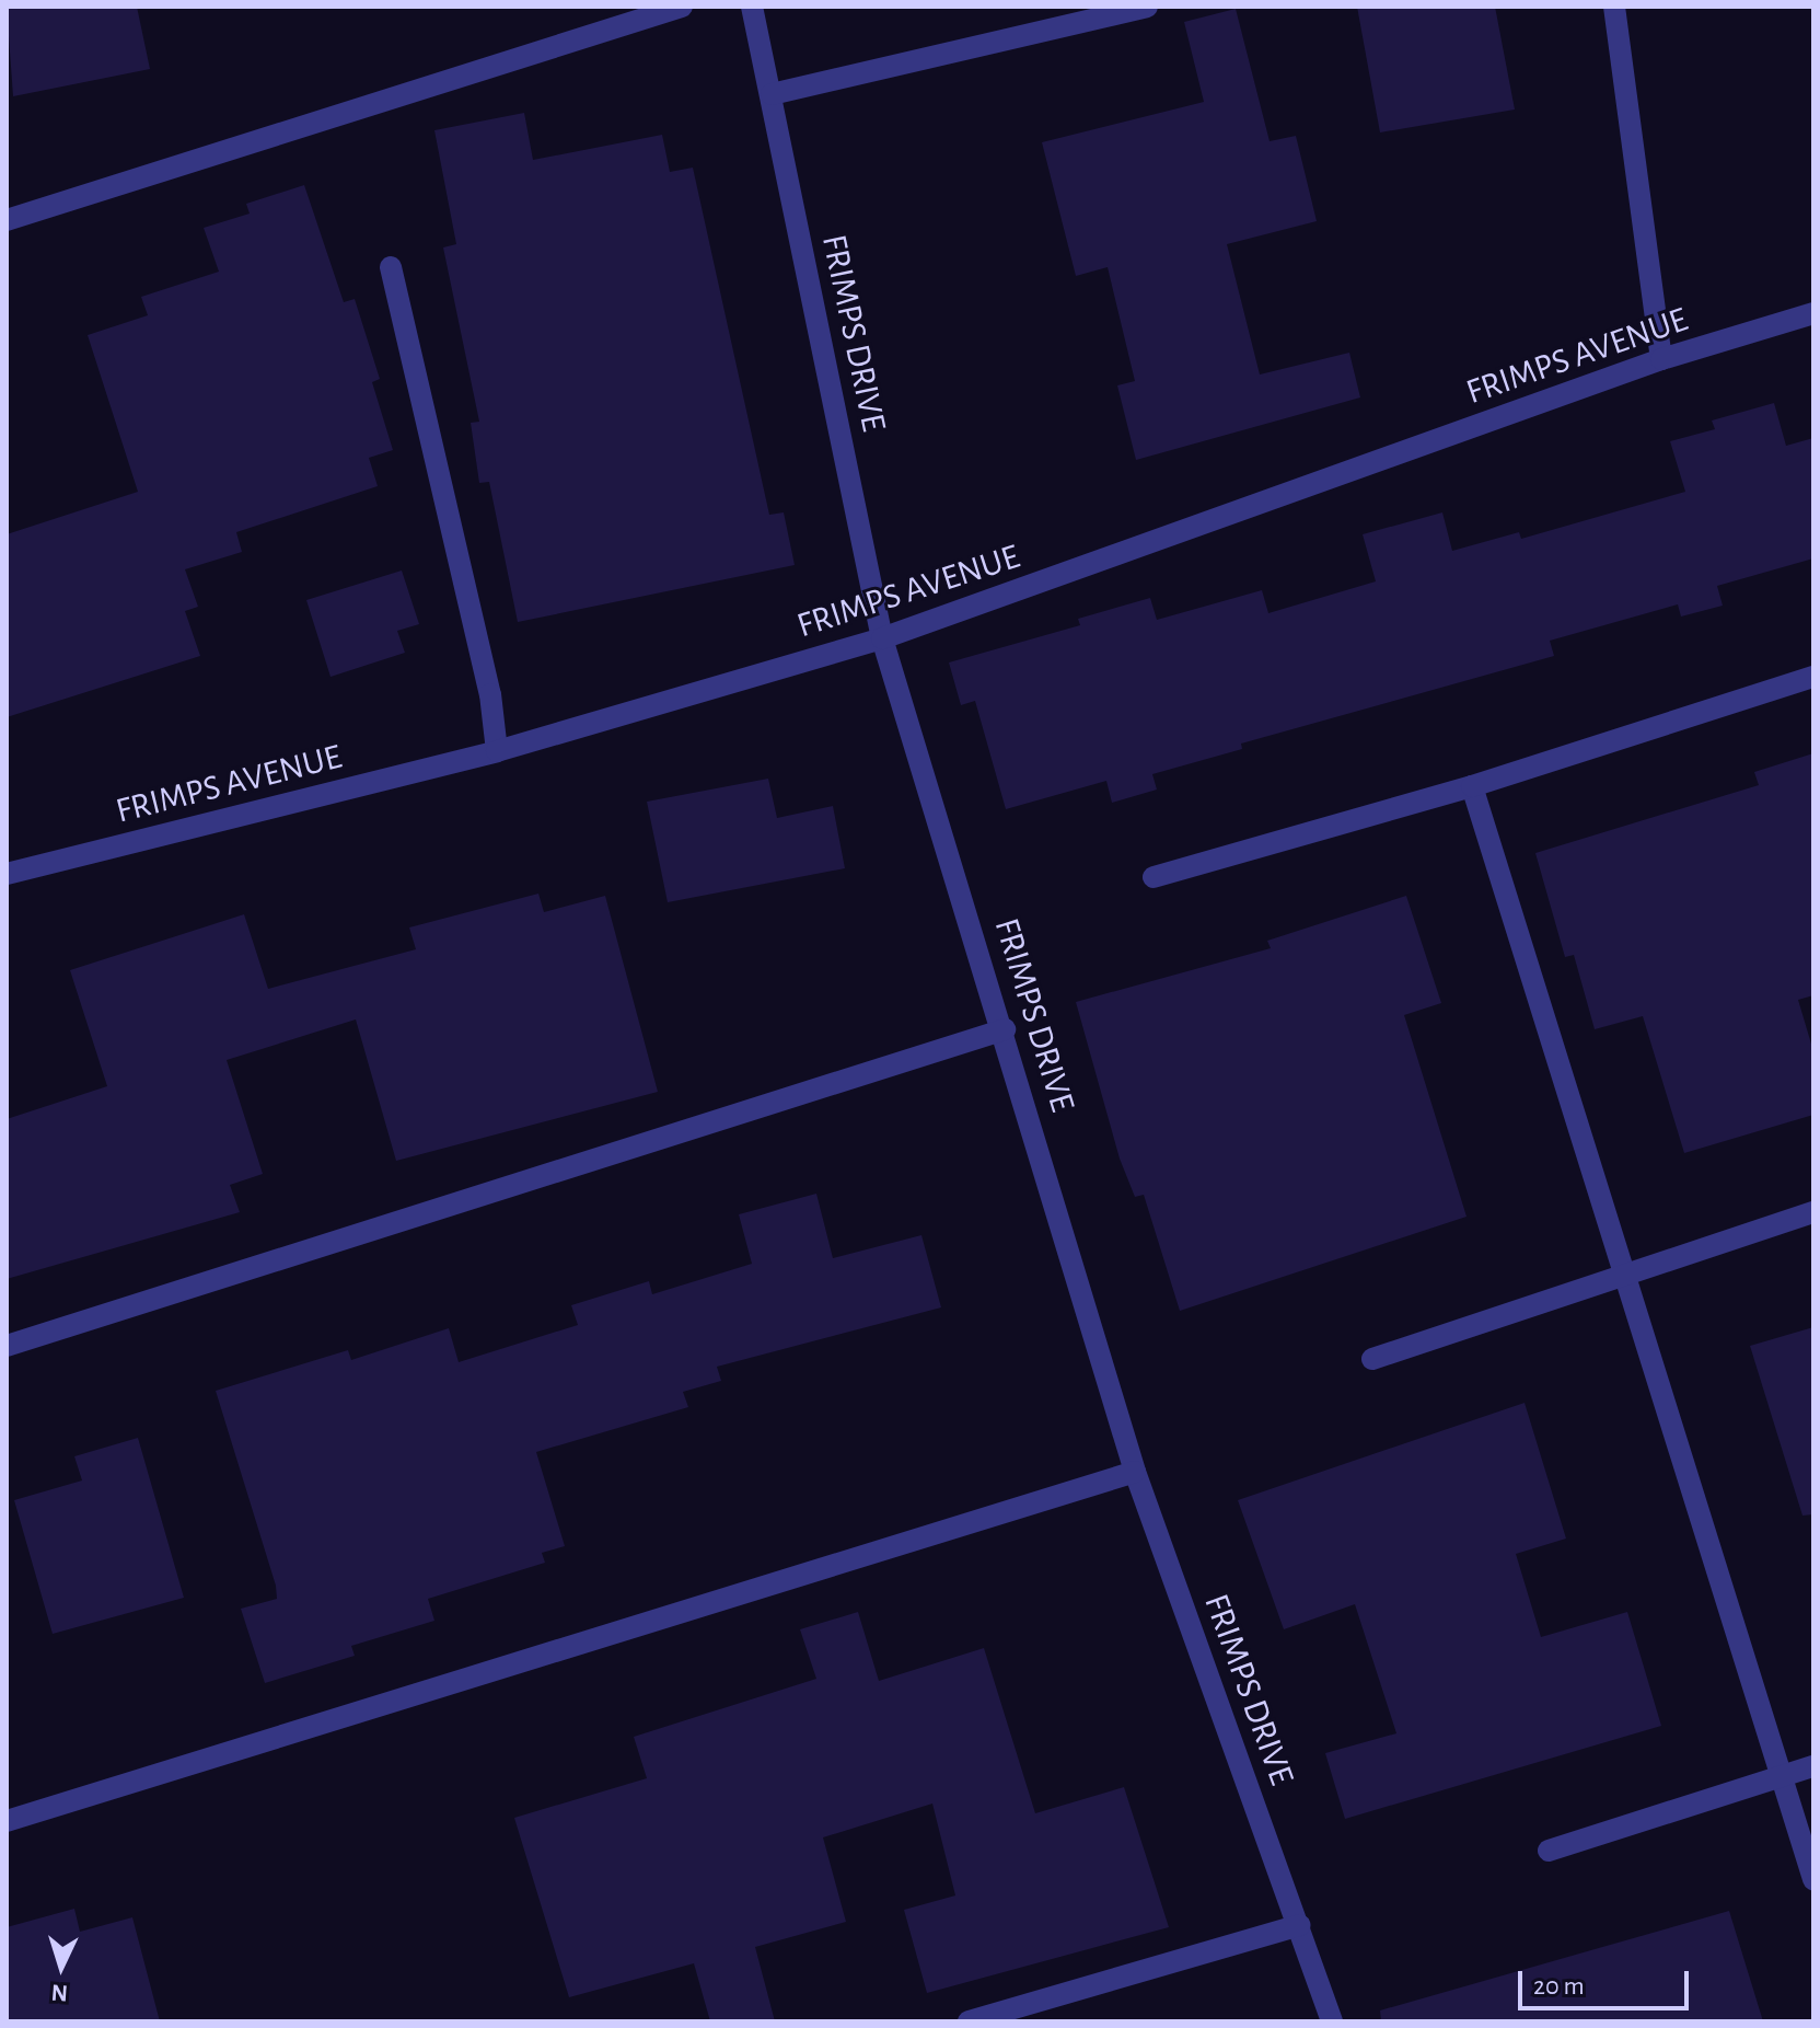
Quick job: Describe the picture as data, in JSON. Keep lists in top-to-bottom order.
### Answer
{
  "streets": {
    "street": ["FRIMPS DRIVE", "FRIMPS AVENUE"]
  },
  "crossings": [
    ["FRIMPS DRIVE", "FRIMPS AVENUE"]
  ],
  "scale_bar": "20 m",
  "north": "bottom"
}
